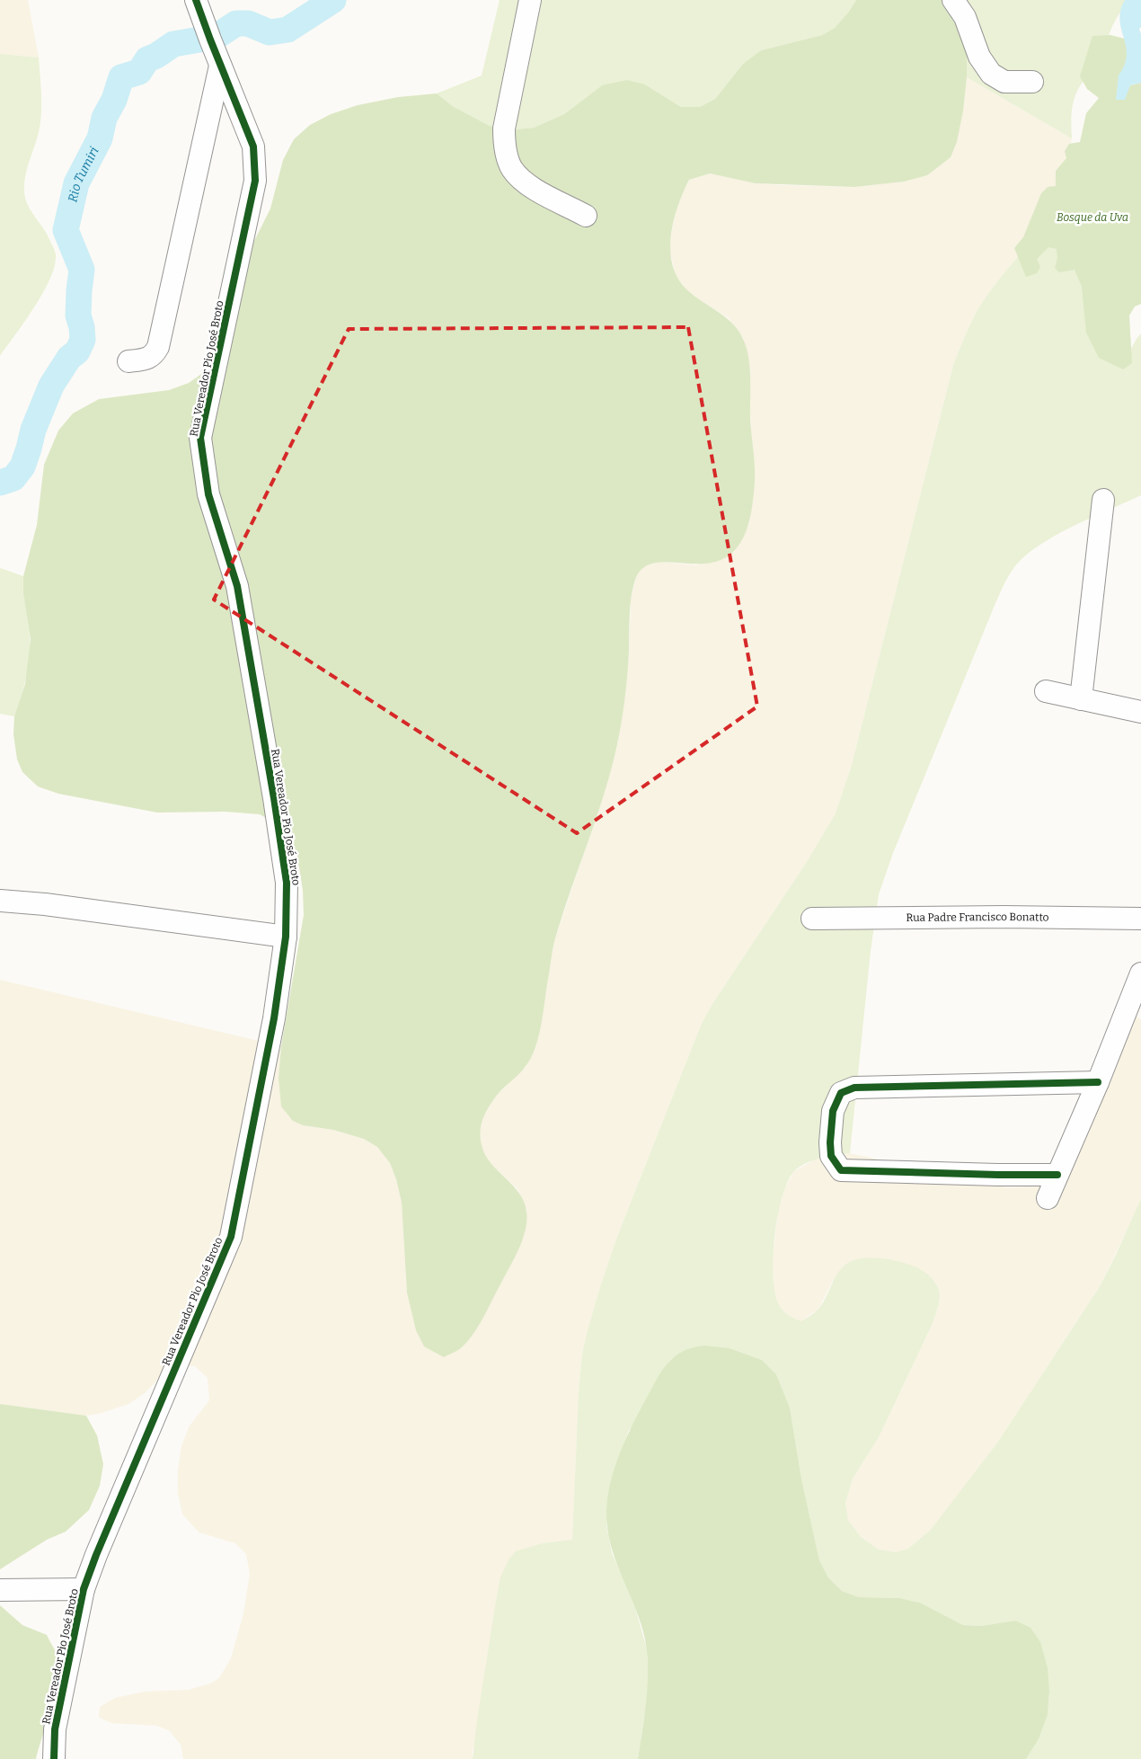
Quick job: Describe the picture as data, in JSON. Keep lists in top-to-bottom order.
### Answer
{
  "streets": {
    "street": ["Rua Vereador Pio José Broto", "Rua Padre Francisco Bonatto"]
  },
  "water": ["Rio Tumiri"],
  "parks": ["Bosque da Uva"]
}
